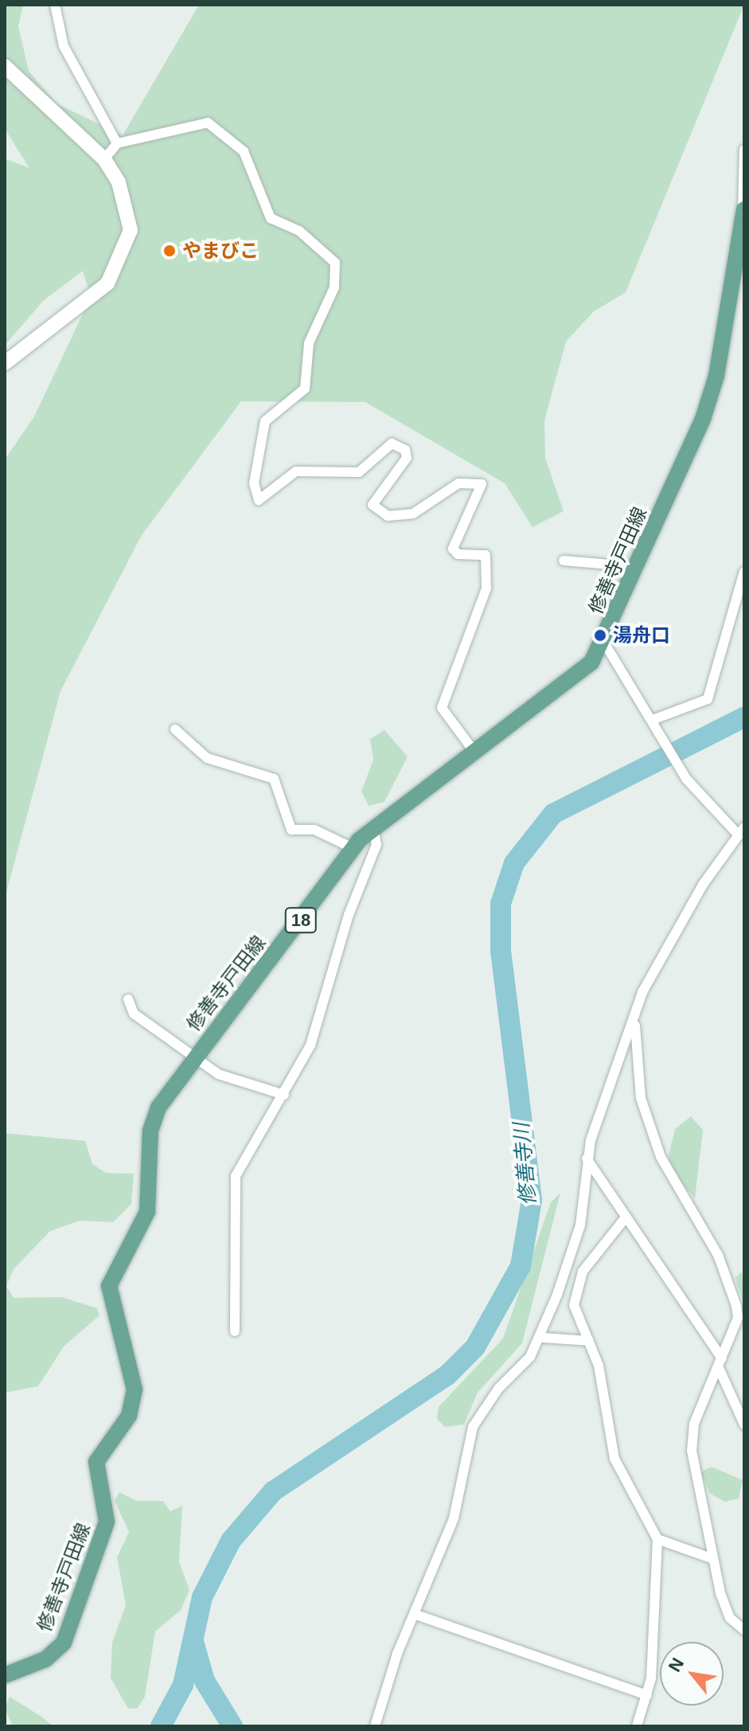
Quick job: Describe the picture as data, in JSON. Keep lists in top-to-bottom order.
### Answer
{
  "streets": {
    "main road": ["修善寺戸田線", "18"]
  },
  "water": ["修善寺川"],
  "places": ["やまびこ", "湯舟口"],
  "north": "top left"
}
